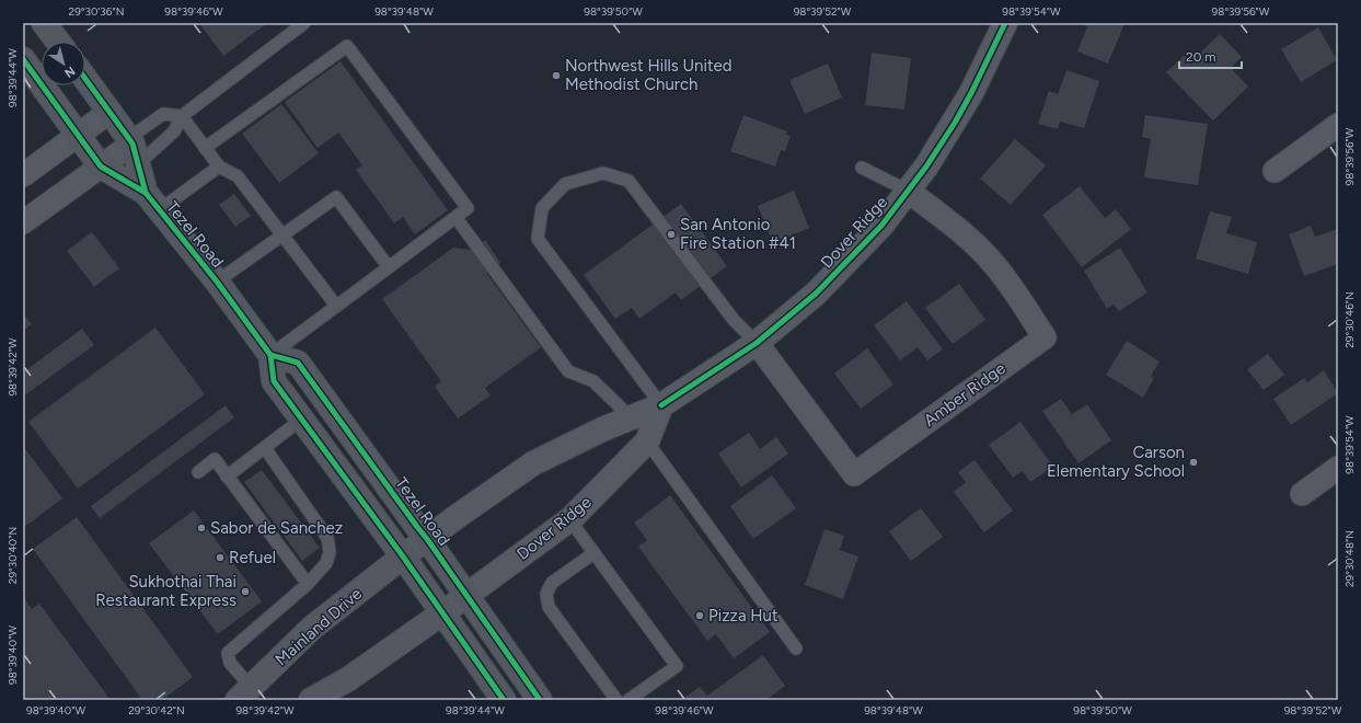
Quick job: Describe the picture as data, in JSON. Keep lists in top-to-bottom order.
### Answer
{
  "streets": {
    "main road": ["Tezel Road", "Mainland Drive"],
    "street": ["Dover Ridge", "Amber Ridge"]
  },
  "crossings": [
    ["Dover Ridge", "Tezel Road"],
    ["Dover Ridge", "Amber Ridge"],
    ["Dover Ridge", "Mainland Drive"],
    ["Tezel Road", "Mainland Drive"]
  ],
  "places": [
    "Northwest Hills United Methodist Church",
    "San Antonio Fire Station #41",
    "Carson Elementary School",
    "Sabor de Sanchez",
    "Refuel",
    "Sukhothai Thai Restaurant Express",
    "Pizza Hut"
  ],
  "scale_bar": "20 m",
  "north": "bottom right",
  "coordinates": [
    "29°30'36\"N",
    "98°39'46\"W",
    "98°39'48\"W",
    "98°39'50\"W",
    "98°39'52\"W",
    "98°39'54\"W",
    "98°39'56\"W",
    "98°39'44\"W",
    "29°30'46\"N",
    "98°39'42\"W",
    "29°30'40\"N",
    "29°30'48\"N",
    "98°39'40\"W",
    "29°30'42\"N"
  ]
}
